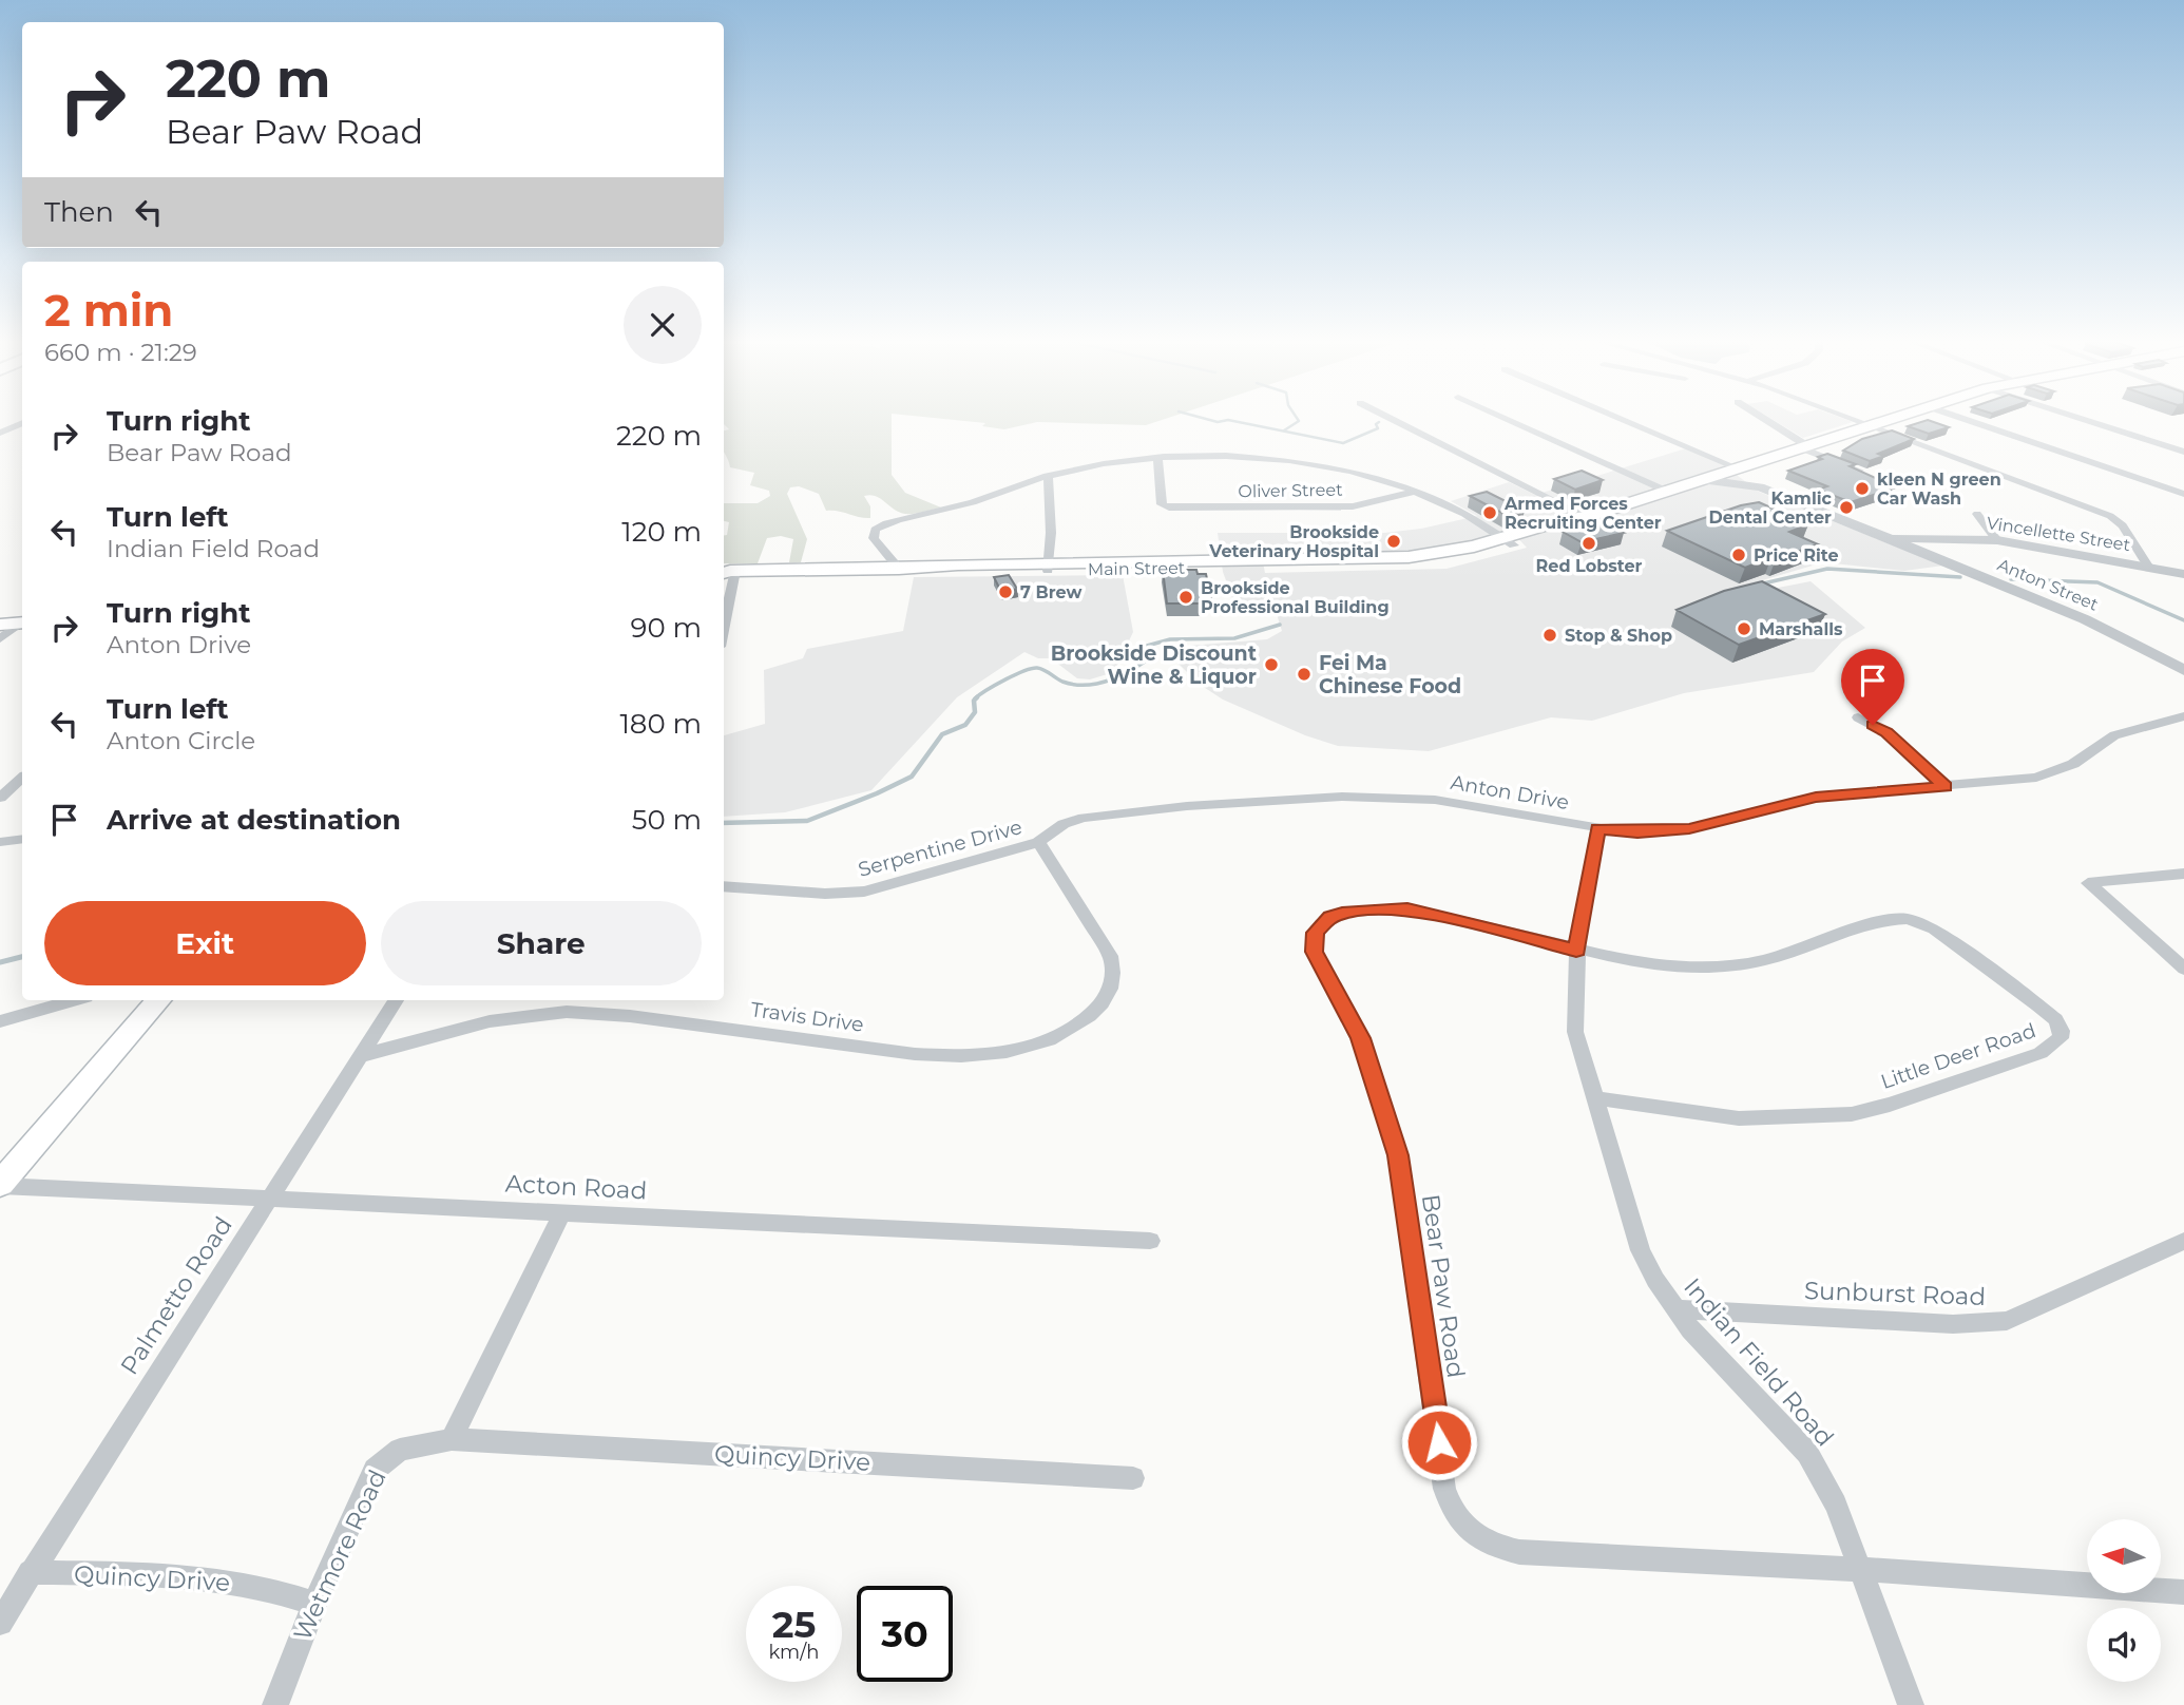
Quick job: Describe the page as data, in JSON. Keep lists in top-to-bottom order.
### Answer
{
  "streets": {
    "main road": ["Main Street"],
    "street": [
      "Oliver Street",
      "Vincellette Street",
      "Anton Street",
      "Anton Drive",
      "Serpentine Drive",
      "Travis Drive",
      "Little Deer Road",
      "Acton Road",
      "Bear Paw Road",
      "Sunburst Road",
      "Palmetto Road",
      "Indian Field Road",
      "Quincy Drive",
      "Wetmore Road"
    ]
  },
  "crossings": [
    ["Vincellette Street", "Main Street"],
    ["Vincellette Street", "Anton Street"],
    ["Anton Drive", "Serpentine Drive"],
    ["Anton Drive", "Travis Drive"],
    ["Anton Drive", "Indian Field Road"],
    ["Serpentine Drive", "Travis Drive"],
    ["Travis Drive", "Palmetto Road"],
    ["Little Deer Road", "Bear Paw Road"],
    ["Little Deer Road", "Indian Field Road"],
    ["Acton Road", "Palmetto Road"],
    ["Bear Paw Road", "Indian Field Road"],
    ["Sunburst Road", "Indian Field Road"],
    ["Palmetto Road", "Quincy Drive"],
    ["Quincy Drive", "Wetmore Road"]
  ],
  "places": [
    "kleen N green Car Wash",
    "Kamlic Dental Center",
    "Armed Forces Recruiting Center",
    "Brookside Veterinary Hospital",
    "Red Lobster",
    "Price Rite",
    "7 Brew",
    "Brookside Professional Building",
    "Marshalls",
    "Stop & Shop",
    "Brookside Discount Wine & Liquor",
    "Fei Ma Chinese Food"
  ],
  "north": "left",
  "page": {
    "turn": ["220 m", "Bear Paw Road"],
    "then": "Then",
    "heading": ["2 min", "660 m · 21:29"],
    "list": [
      {
        "name": "Turn right",
        "note": "Bear Paw Road",
        "value": "220 m"
      },
      {
        "name": "Turn left",
        "note": "Indian Field Road",
        "value": "120 m"
      },
      {
        "name": "Turn right",
        "note": "Anton Drive",
        "value": "90 m"
      },
      {
        "name": "Turn left",
        "note": "Anton Circle",
        "value": "180 m"
      },
      {
        "name": "Arrive at destination",
        "value": "50 m"
      }
    ],
    "buttons": ["Exit", "Share"],
    "speed": "25 km/h",
    "limit": "30"
  }
}
